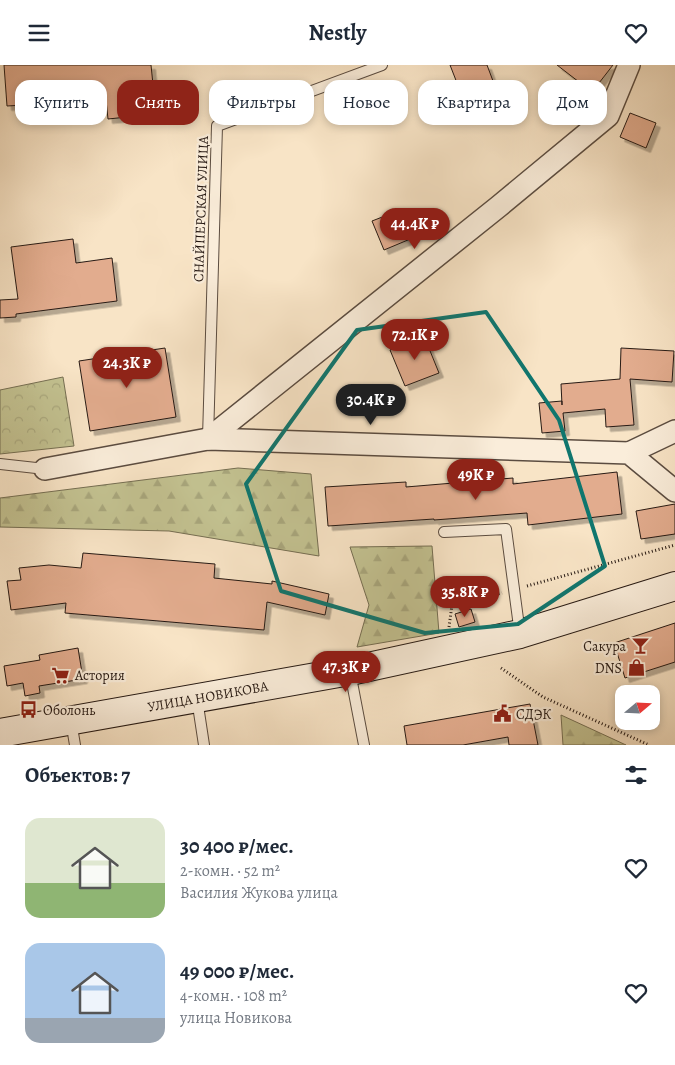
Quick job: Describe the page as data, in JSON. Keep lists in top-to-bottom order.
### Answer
{
  "streets": {
    "main road": ["УЛИЦА НОВИКОВА"],
    "lane": ["СНАЙПЕРСКАЯ УЛИЦА"]
  },
  "places": {
    "bar": ["Сакура"],
    "shop": ["DNS"],
    "supermarket": ["Астория"],
    "bus stop": ["Оболонь"],
    "public building": ["СДЭК"]
  },
  "north": "right",
  "page": {
    "header": "Nestly",
    "chip": [
      "Купить",
      "Снять",
      "Фильтры",
      "Новое",
      "Квартира",
      "Дом"
    ],
    "price": [
      "44.4K ₽",
      "72.1K ₽",
      "24.3K ₽",
      "30.4K ₽",
      "49K ₽",
      "35.8K ₽",
      "47.3K ₽"
    ],
    "heading": "Объектов: 7",
    "list": [
      {
        "name": "30 400 ₽/мес.",
        "note": "2-комн. · 52 m² · Василия Жукова улица"
      },
      {
        "name": "49 000 ₽/мес.",
        "note": "4-комн. · 108 m² · улица Новикова"
      }
    ]
  }
}
